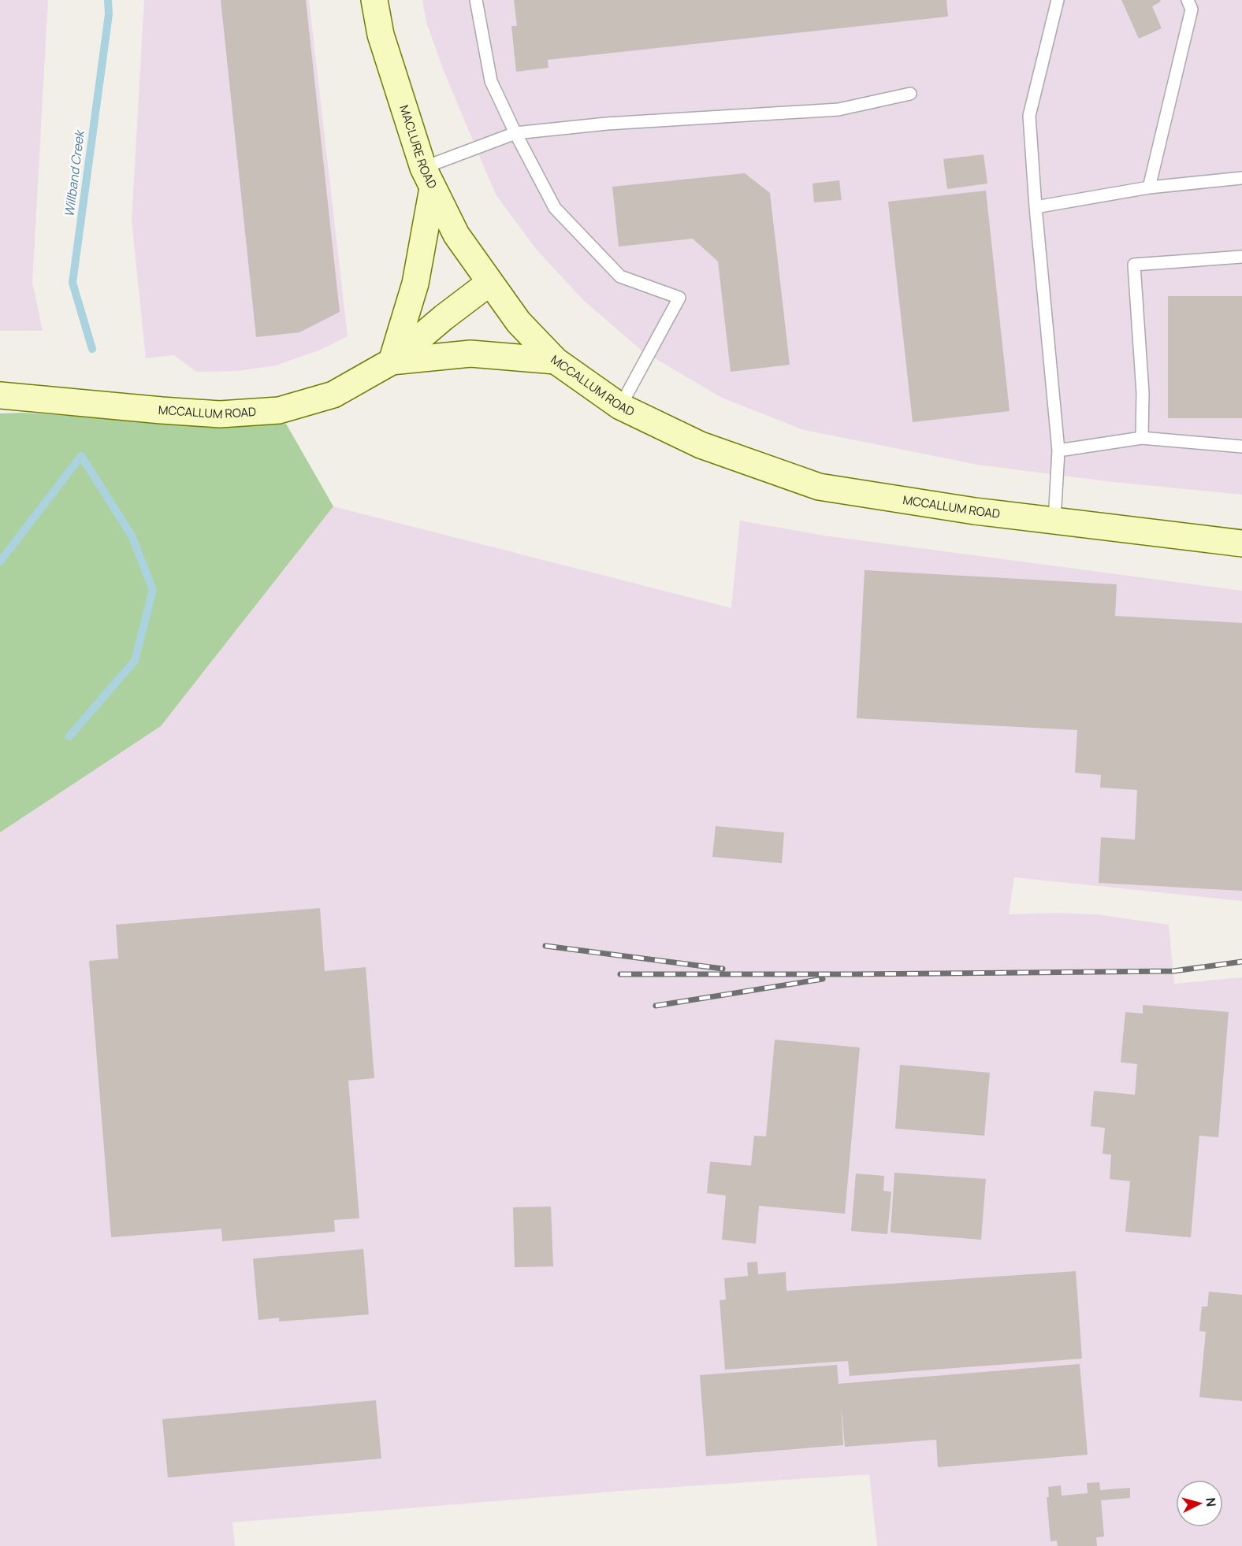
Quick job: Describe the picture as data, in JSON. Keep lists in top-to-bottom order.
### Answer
{
  "streets": {
    "main road": ["MACLURE ROAD", "MCCALLUM ROAD"]
  },
  "crossings": [
    ["MACLURE ROAD", "MCCALLUM ROAD"]
  ],
  "water": ["Willband Creek"],
  "north": "right"
}
